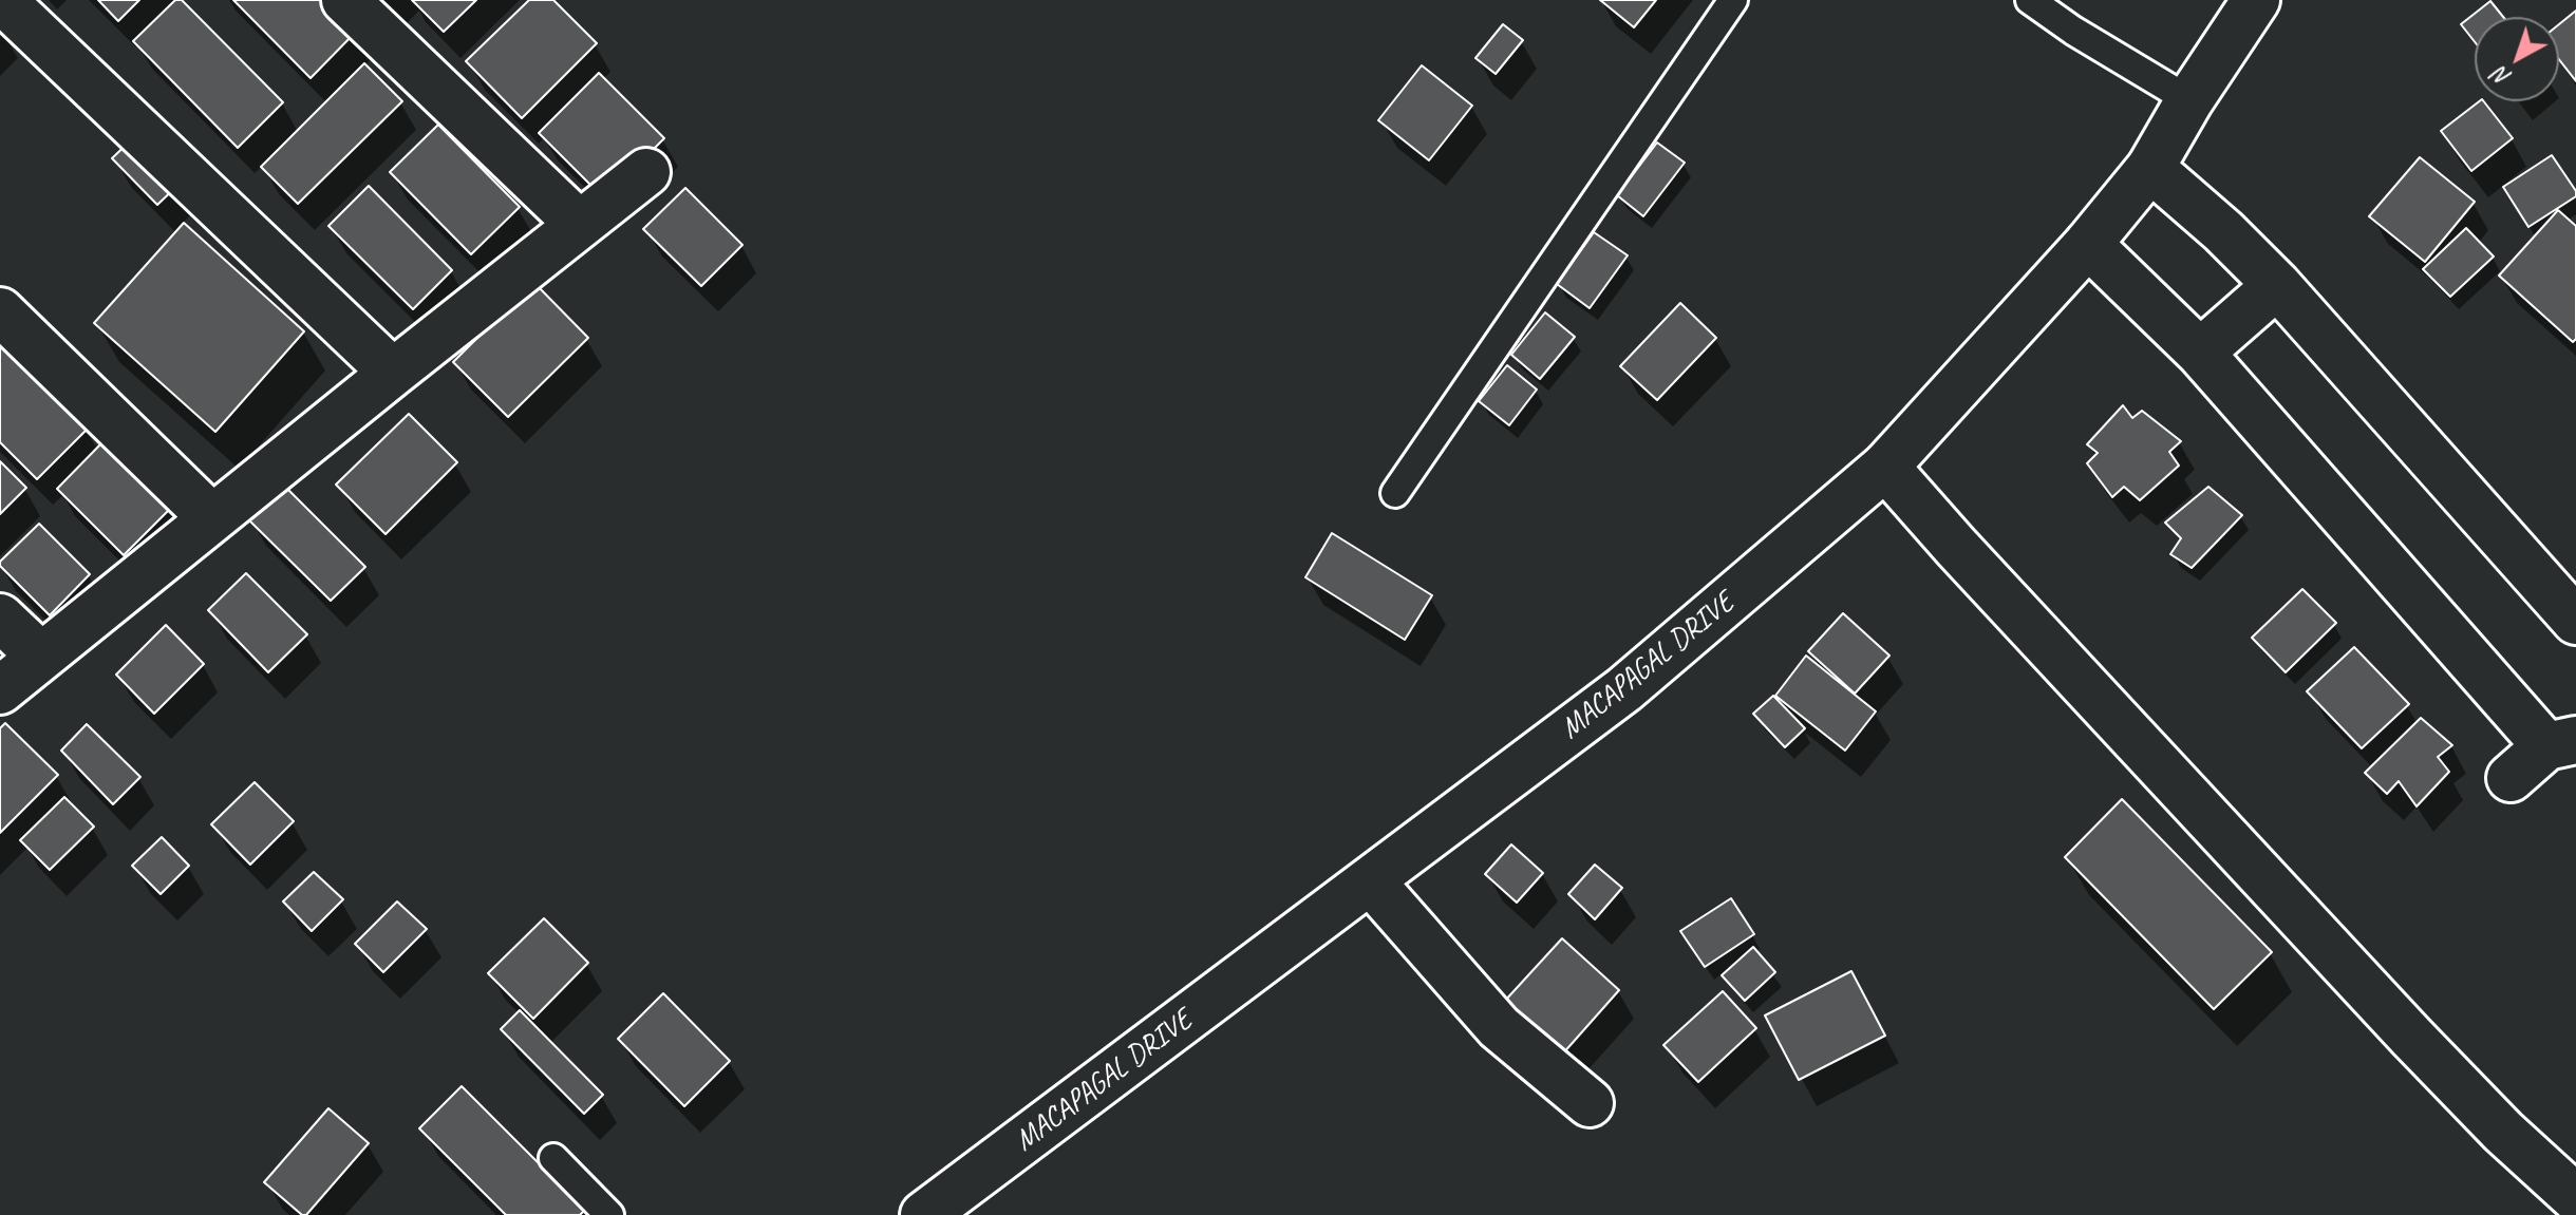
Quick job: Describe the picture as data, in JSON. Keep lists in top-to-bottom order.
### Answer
{
  "streets": {
    "street": ["MACAPAGAL DRIVE"]
  },
  "north": "bottom left"
}
